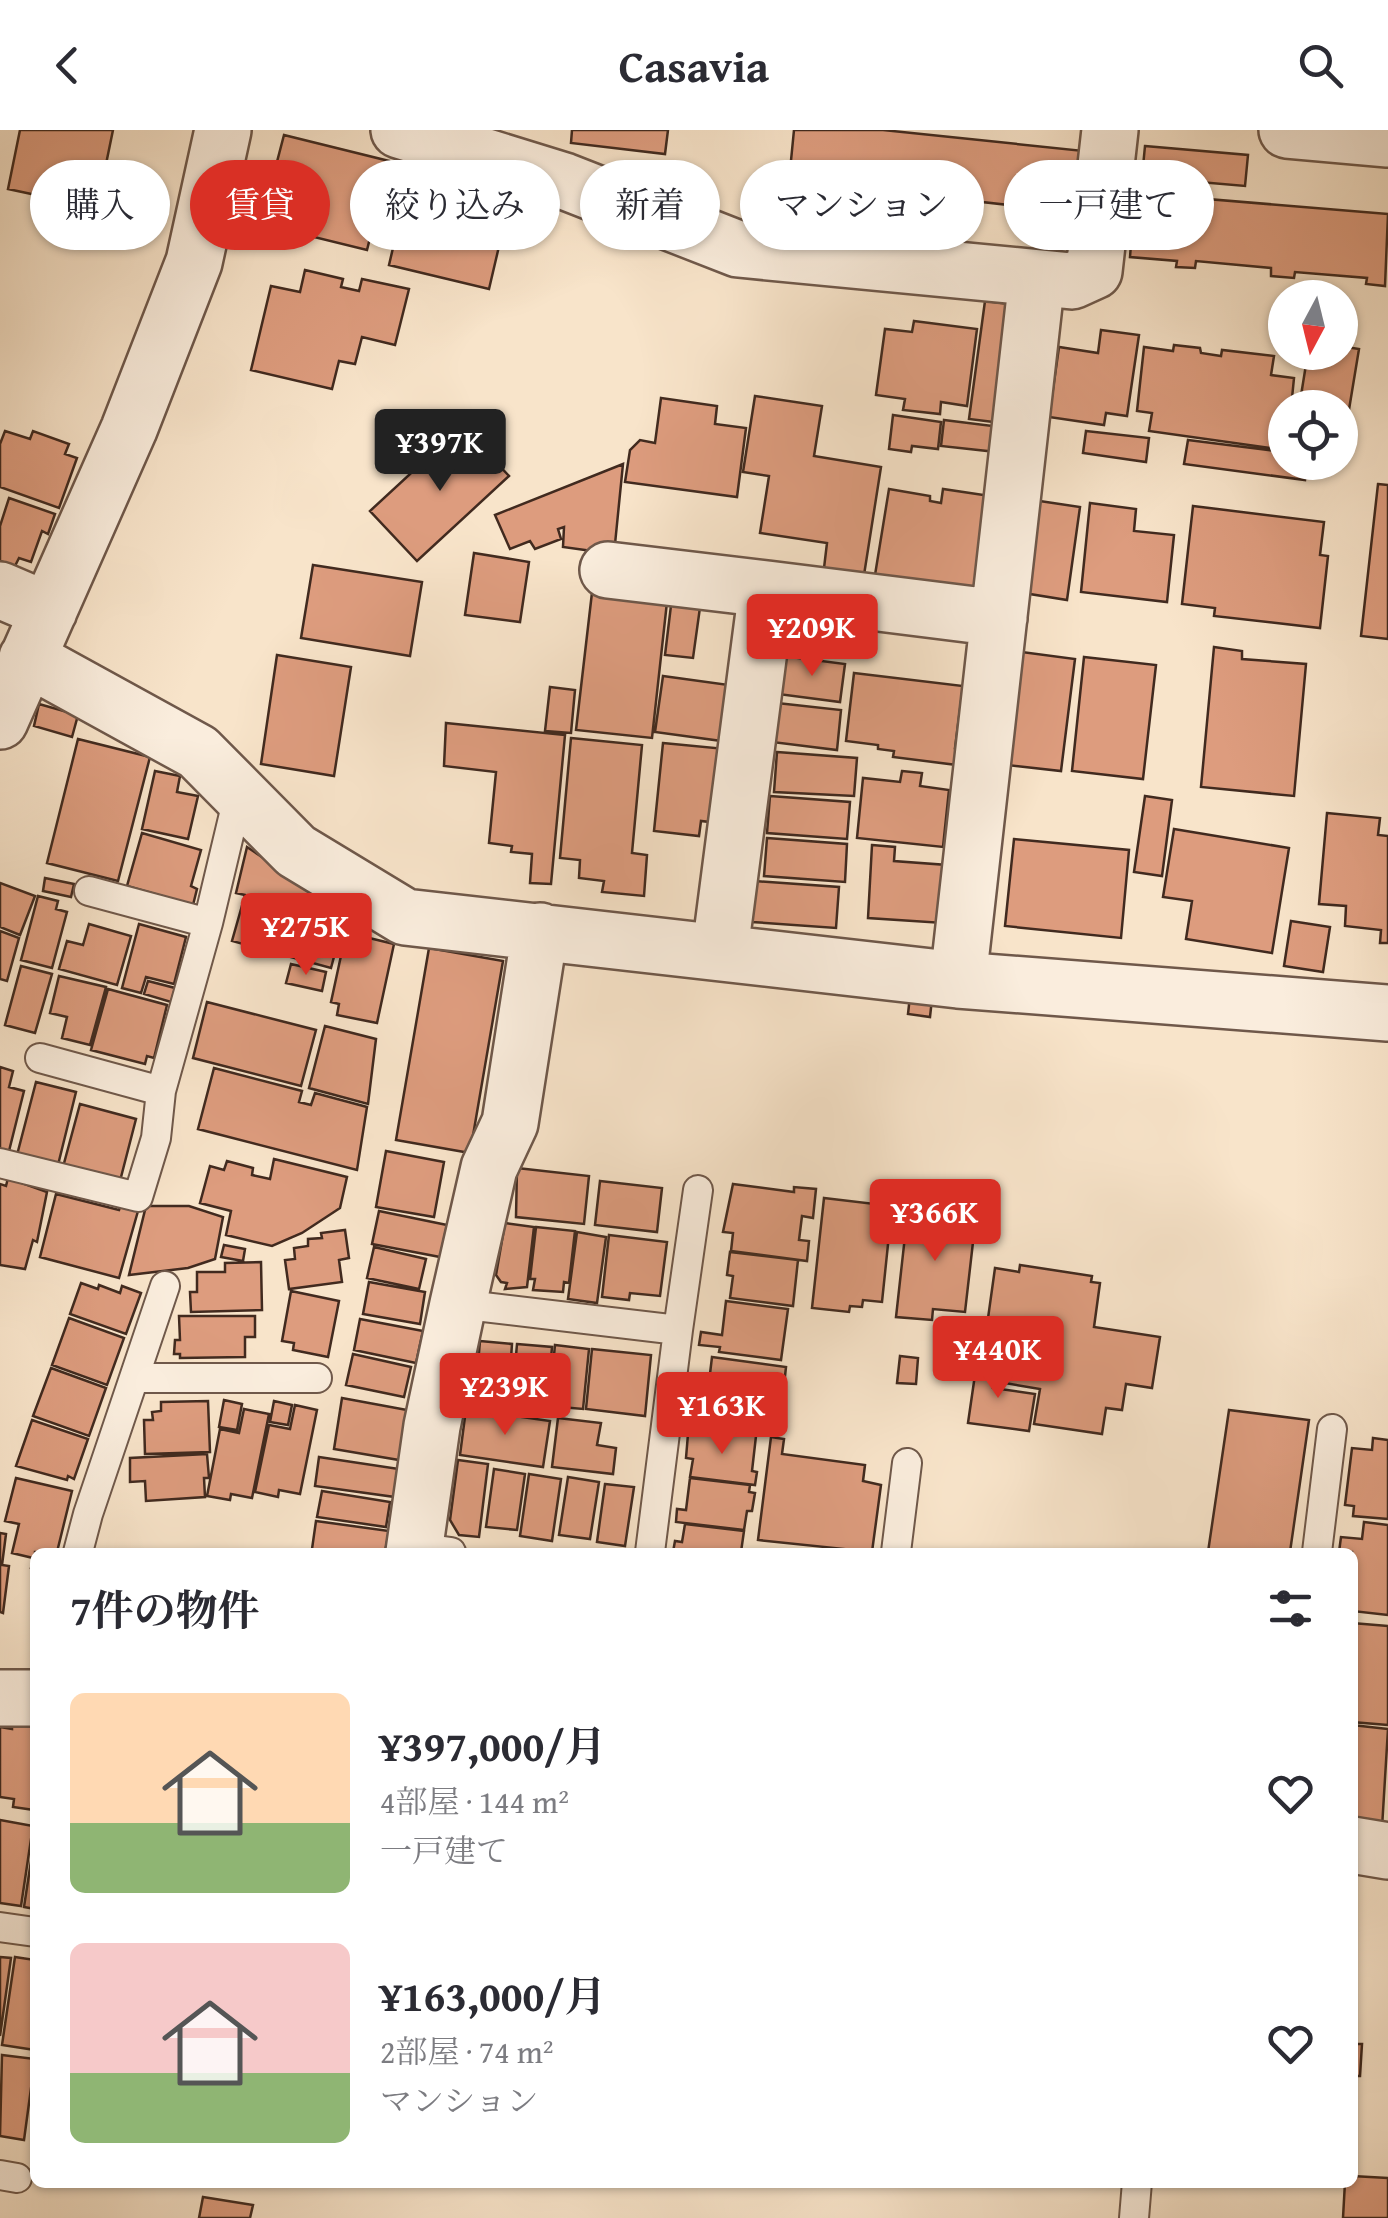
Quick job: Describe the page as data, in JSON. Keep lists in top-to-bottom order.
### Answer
{
  "north": "bottom",
  "page": {
    "header": "Casavia",
    "chip": [
      "購入",
      "賃貸",
      "絞り込み",
      "新着",
      "マンション",
      "一戸建て"
    ],
    "price": [
      "¥397K",
      "¥209K",
      "¥275K",
      "¥366K",
      "¥440K",
      "¥239K",
      "¥163K"
    ],
    "heading": "7件の物件",
    "list": [
      {
        "name": "¥397,000/月",
        "note": "4部屋 · 144 m² · 一戸建て"
      },
      {
        "name": "¥163,000/月",
        "note": "2部屋 · 74 m² · マンション"
      }
    ]
  }
}
